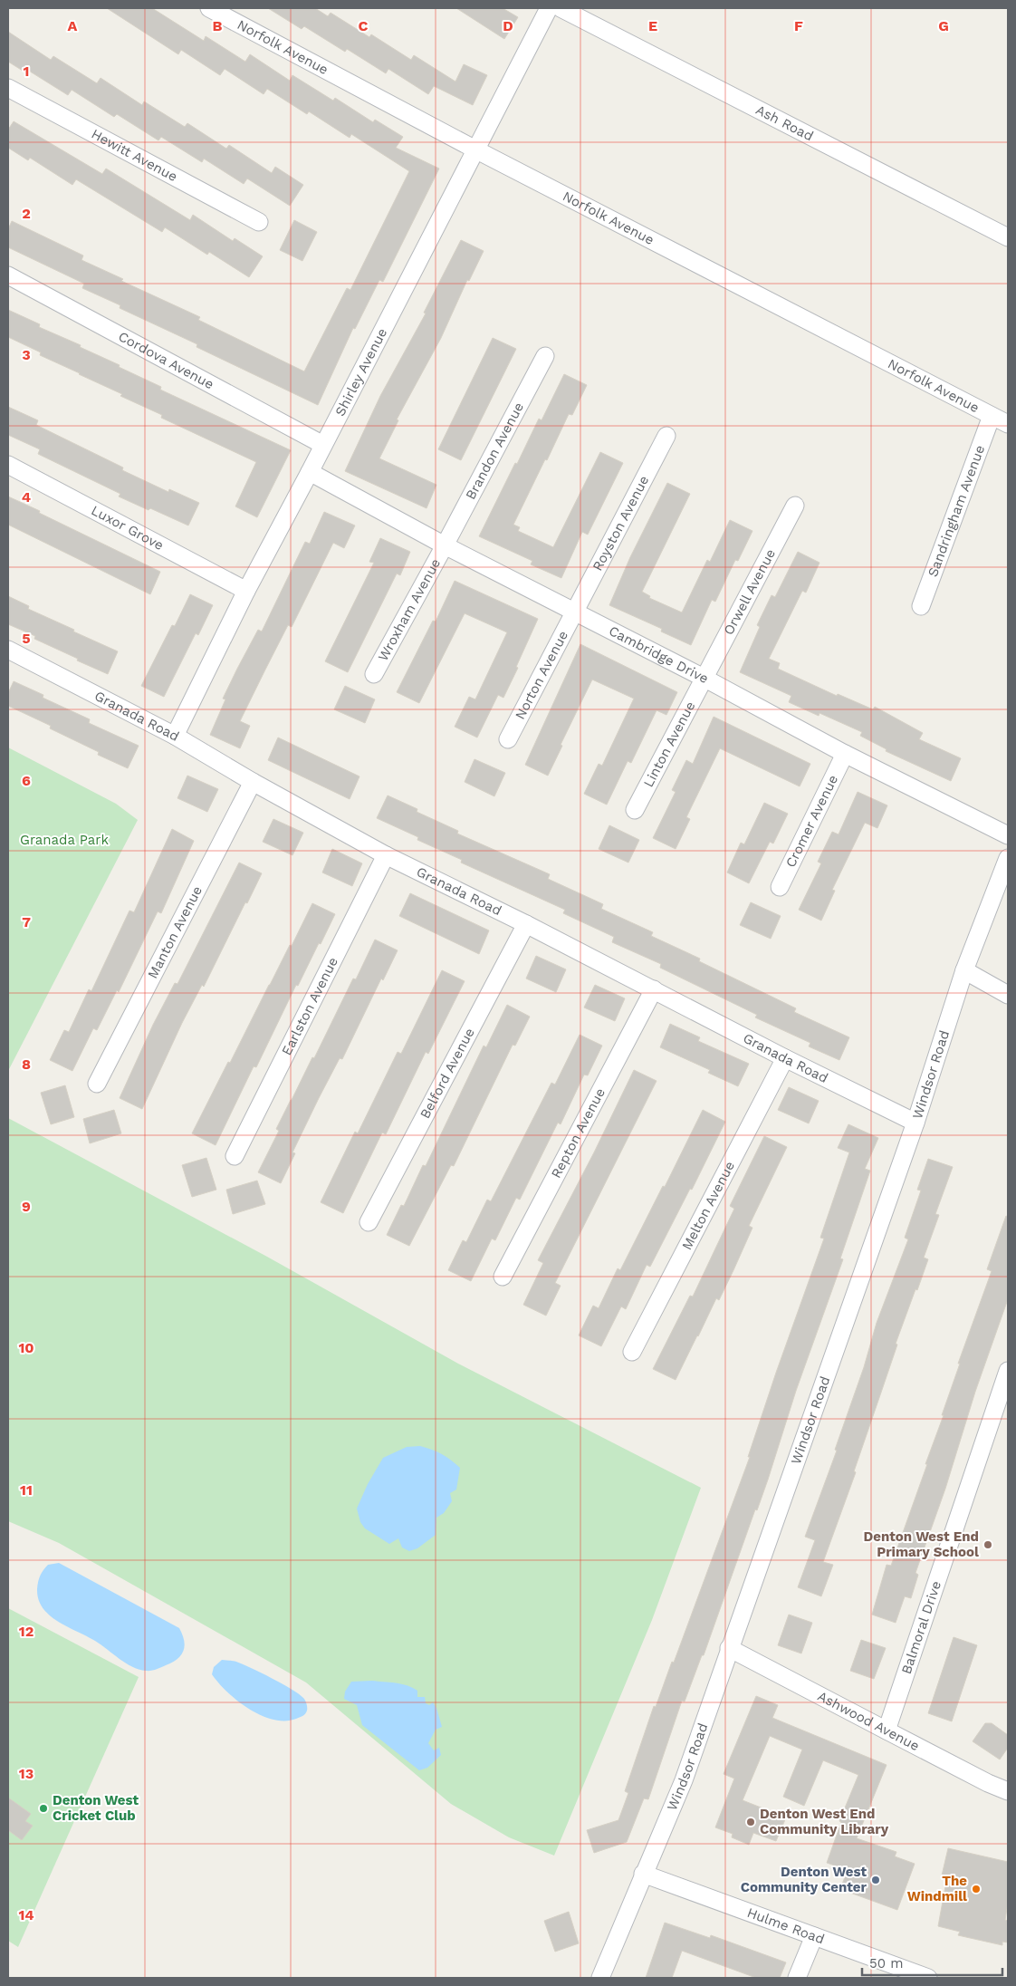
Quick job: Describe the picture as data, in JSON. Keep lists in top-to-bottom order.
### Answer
{
  "streets": {
    "street": [
      "Norfolk Avenue",
      "Ash Road",
      "Hewitt Avenue",
      "Cordova Avenue",
      "Shirley Avenue",
      "Brandon Avenue",
      "Sandringham Avenue",
      "Royston Avenue",
      "Luxor Grove",
      "Orwell Avenue",
      "Wroxham Avenue",
      "Cambridge Drive",
      "Norton Avenue",
      "Granada Road",
      "Linton Avenue",
      "Cromer Avenue",
      "Manton Avenue",
      "Earlston Avenue",
      "Belford Avenue",
      "Windsor Road",
      "Repton Avenue",
      "Melton Avenue",
      "Balmoral Drive",
      "Ashwood Avenue",
      "Hulme Road"
    ]
  },
  "crossings": [
    ["Norfolk Avenue", "Shirley Avenue"],
    ["Norfolk Avenue", "Sandringham Avenue"],
    ["Cordova Avenue", "Shirley Avenue"],
    ["Shirley Avenue", "Luxor Grove"],
    ["Shirley Avenue", "Cambridge Drive"],
    ["Shirley Avenue", "Granada Road"],
    ["Brandon Avenue", "Wroxham Avenue"],
    ["Brandon Avenue", "Cambridge Drive"],
    ["Royston Avenue", "Cambridge Drive"],
    ["Royston Avenue", "Norton Avenue"],
    ["Orwell Avenue", "Cambridge Drive"],
    ["Orwell Avenue", "Linton Avenue"],
    ["Wroxham Avenue", "Cambridge Drive"],
    ["Cambridge Drive", "Norton Avenue"],
    ["Cambridge Drive", "Linton Avenue"],
    ["Cambridge Drive", "Cromer Avenue"],
    ["Granada Road", "Manton Avenue"],
    ["Granada Road", "Earlston Avenue"],
    ["Granada Road", "Belford Avenue"],
    ["Granada Road", "Windsor Road"],
    ["Granada Road", "Repton Avenue"],
    ["Granada Road", "Melton Avenue"],
    ["Windsor Road", "Ashwood Avenue"],
    ["Windsor Road", "Hulme Road"],
    ["Balmoral Drive", "Ashwood Avenue"]
  ],
  "parks": ["Granada Park"],
  "places": [
    "Denton West End Primary School",
    "Denton West Cricket Club",
    "Denton West End Community Library",
    "Denton West Community Center",
    "The Windmill"
  ],
  "scale_bar": "50 m",
  "grid": {
    "columns": [
      "A",
      "B",
      "C",
      "D",
      "E",
      "F",
      "G"
    ],
    "rows": [
      "1",
      "2",
      "3",
      "4",
      "5",
      "6",
      "7",
      "8",
      "9",
      "10",
      "11",
      "12",
      "13",
      "14"
    ]
  }
}
